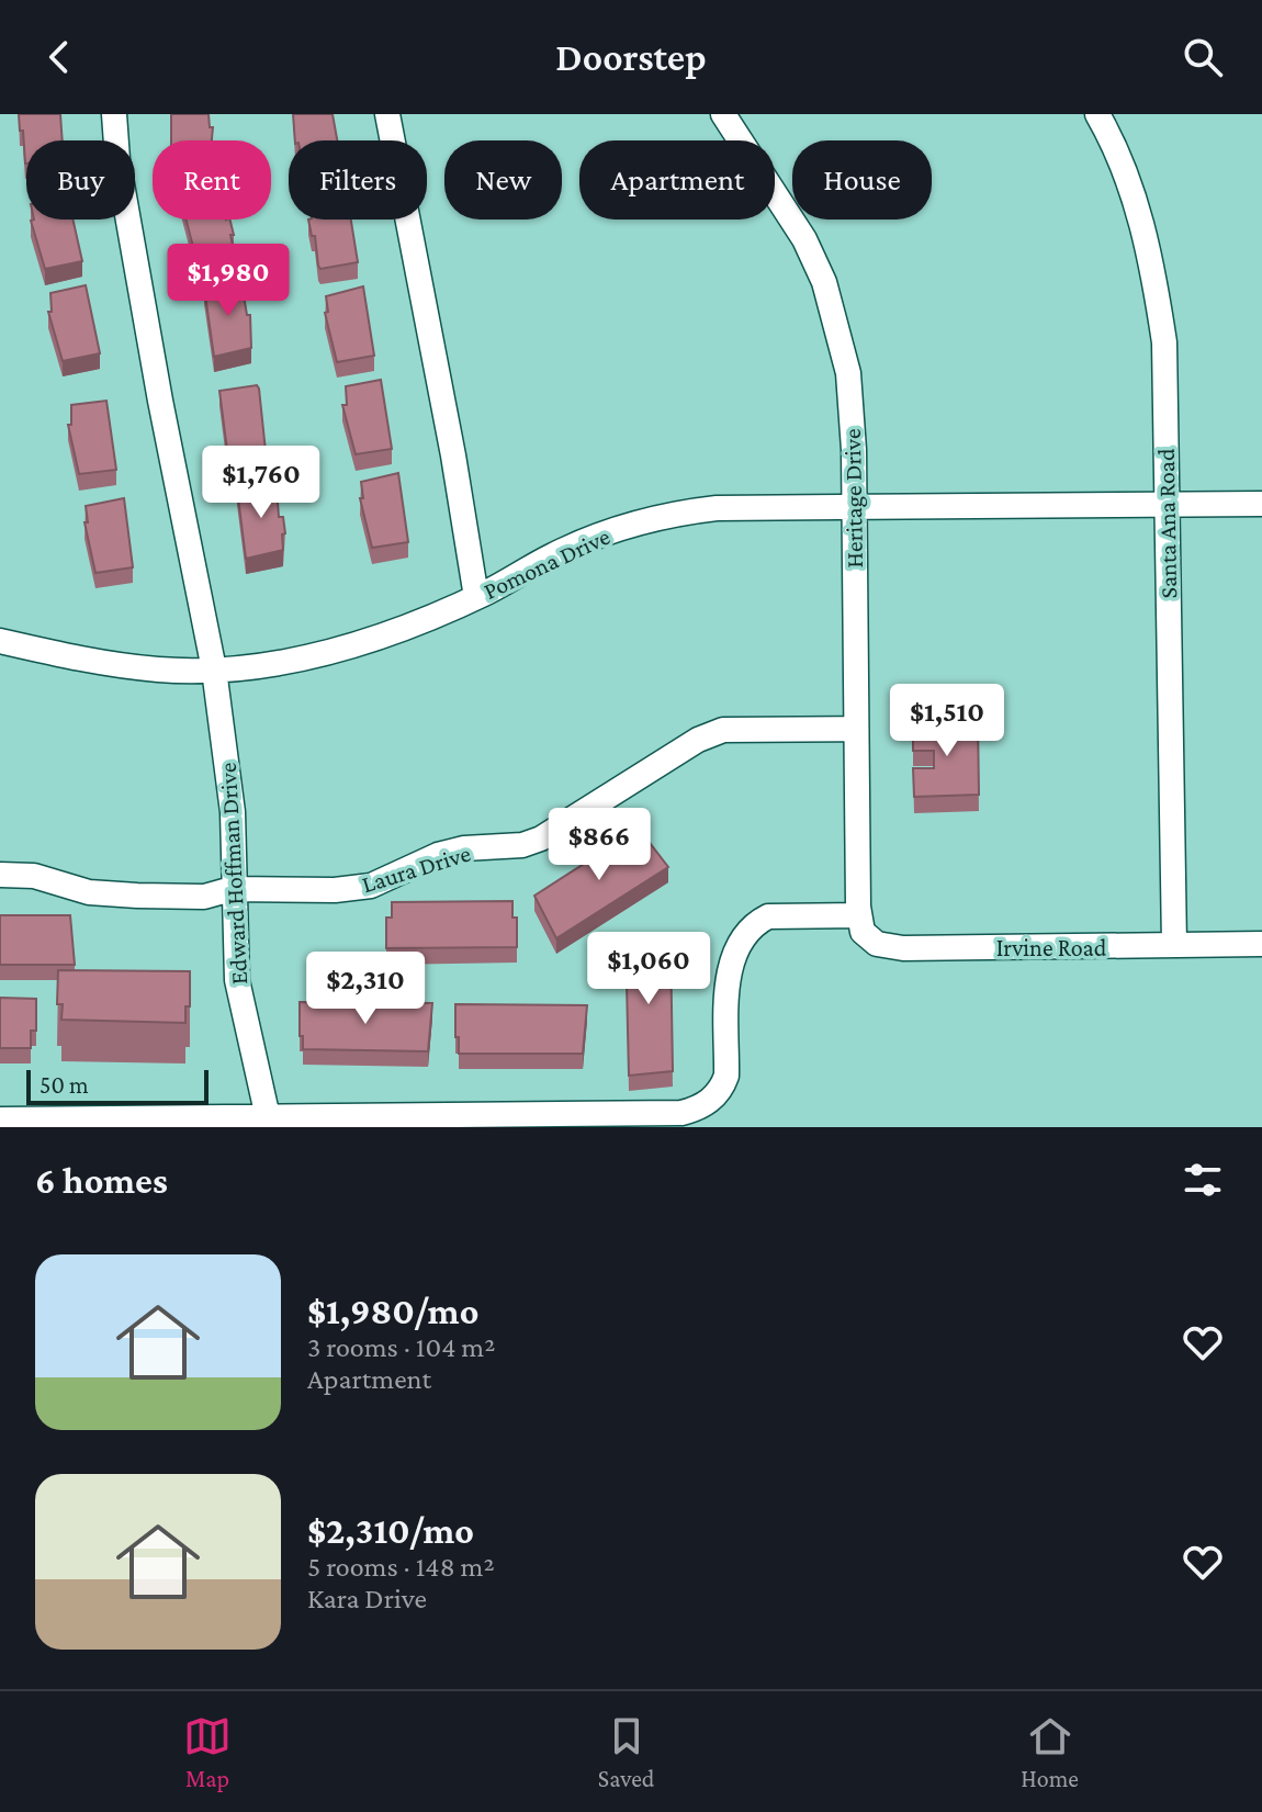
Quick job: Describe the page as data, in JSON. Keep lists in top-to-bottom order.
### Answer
{
  "streets": {
    "street": [
      "Heritage Drive",
      "Santa Ana Road",
      "Pomona Drive",
      "Laura Drive",
      "Edward Hoffman Drive",
      "Irvine Road"
    ]
  },
  "crossings": [
    ["Heritage Drive", "Pomona Drive"],
    ["Heritage Drive", "Laura Drive"],
    ["Heritage Drive", "Irvine Road"],
    ["Santa Ana Road", "Pomona Drive"],
    ["Santa Ana Road", "Irvine Road"],
    ["Pomona Drive", "Edward Hoffman Drive"],
    ["Laura Drive", "Edward Hoffman Drive"]
  ],
  "scale_bar": "50 m",
  "page": {
    "header": "Doorstep",
    "chip": [
      "Buy",
      "Rent",
      "Filters",
      "New",
      "Apartment",
      "House"
    ],
    "price": [
      "$1,980",
      "$1,760",
      "$1,510",
      "$866",
      "$1,060",
      "$2,310"
    ],
    "scale": "50 m",
    "heading": "6 homes",
    "list": [
      {
        "name": "$1,980/mo",
        "note": "3 rooms · 104 m² · Apartment"
      },
      {
        "name": "$2,310/mo",
        "note": "5 rooms · 148 m² · Kara Drive"
      }
    ],
    "tabs": ["Map", "Saved", "Home"]
  }
}
